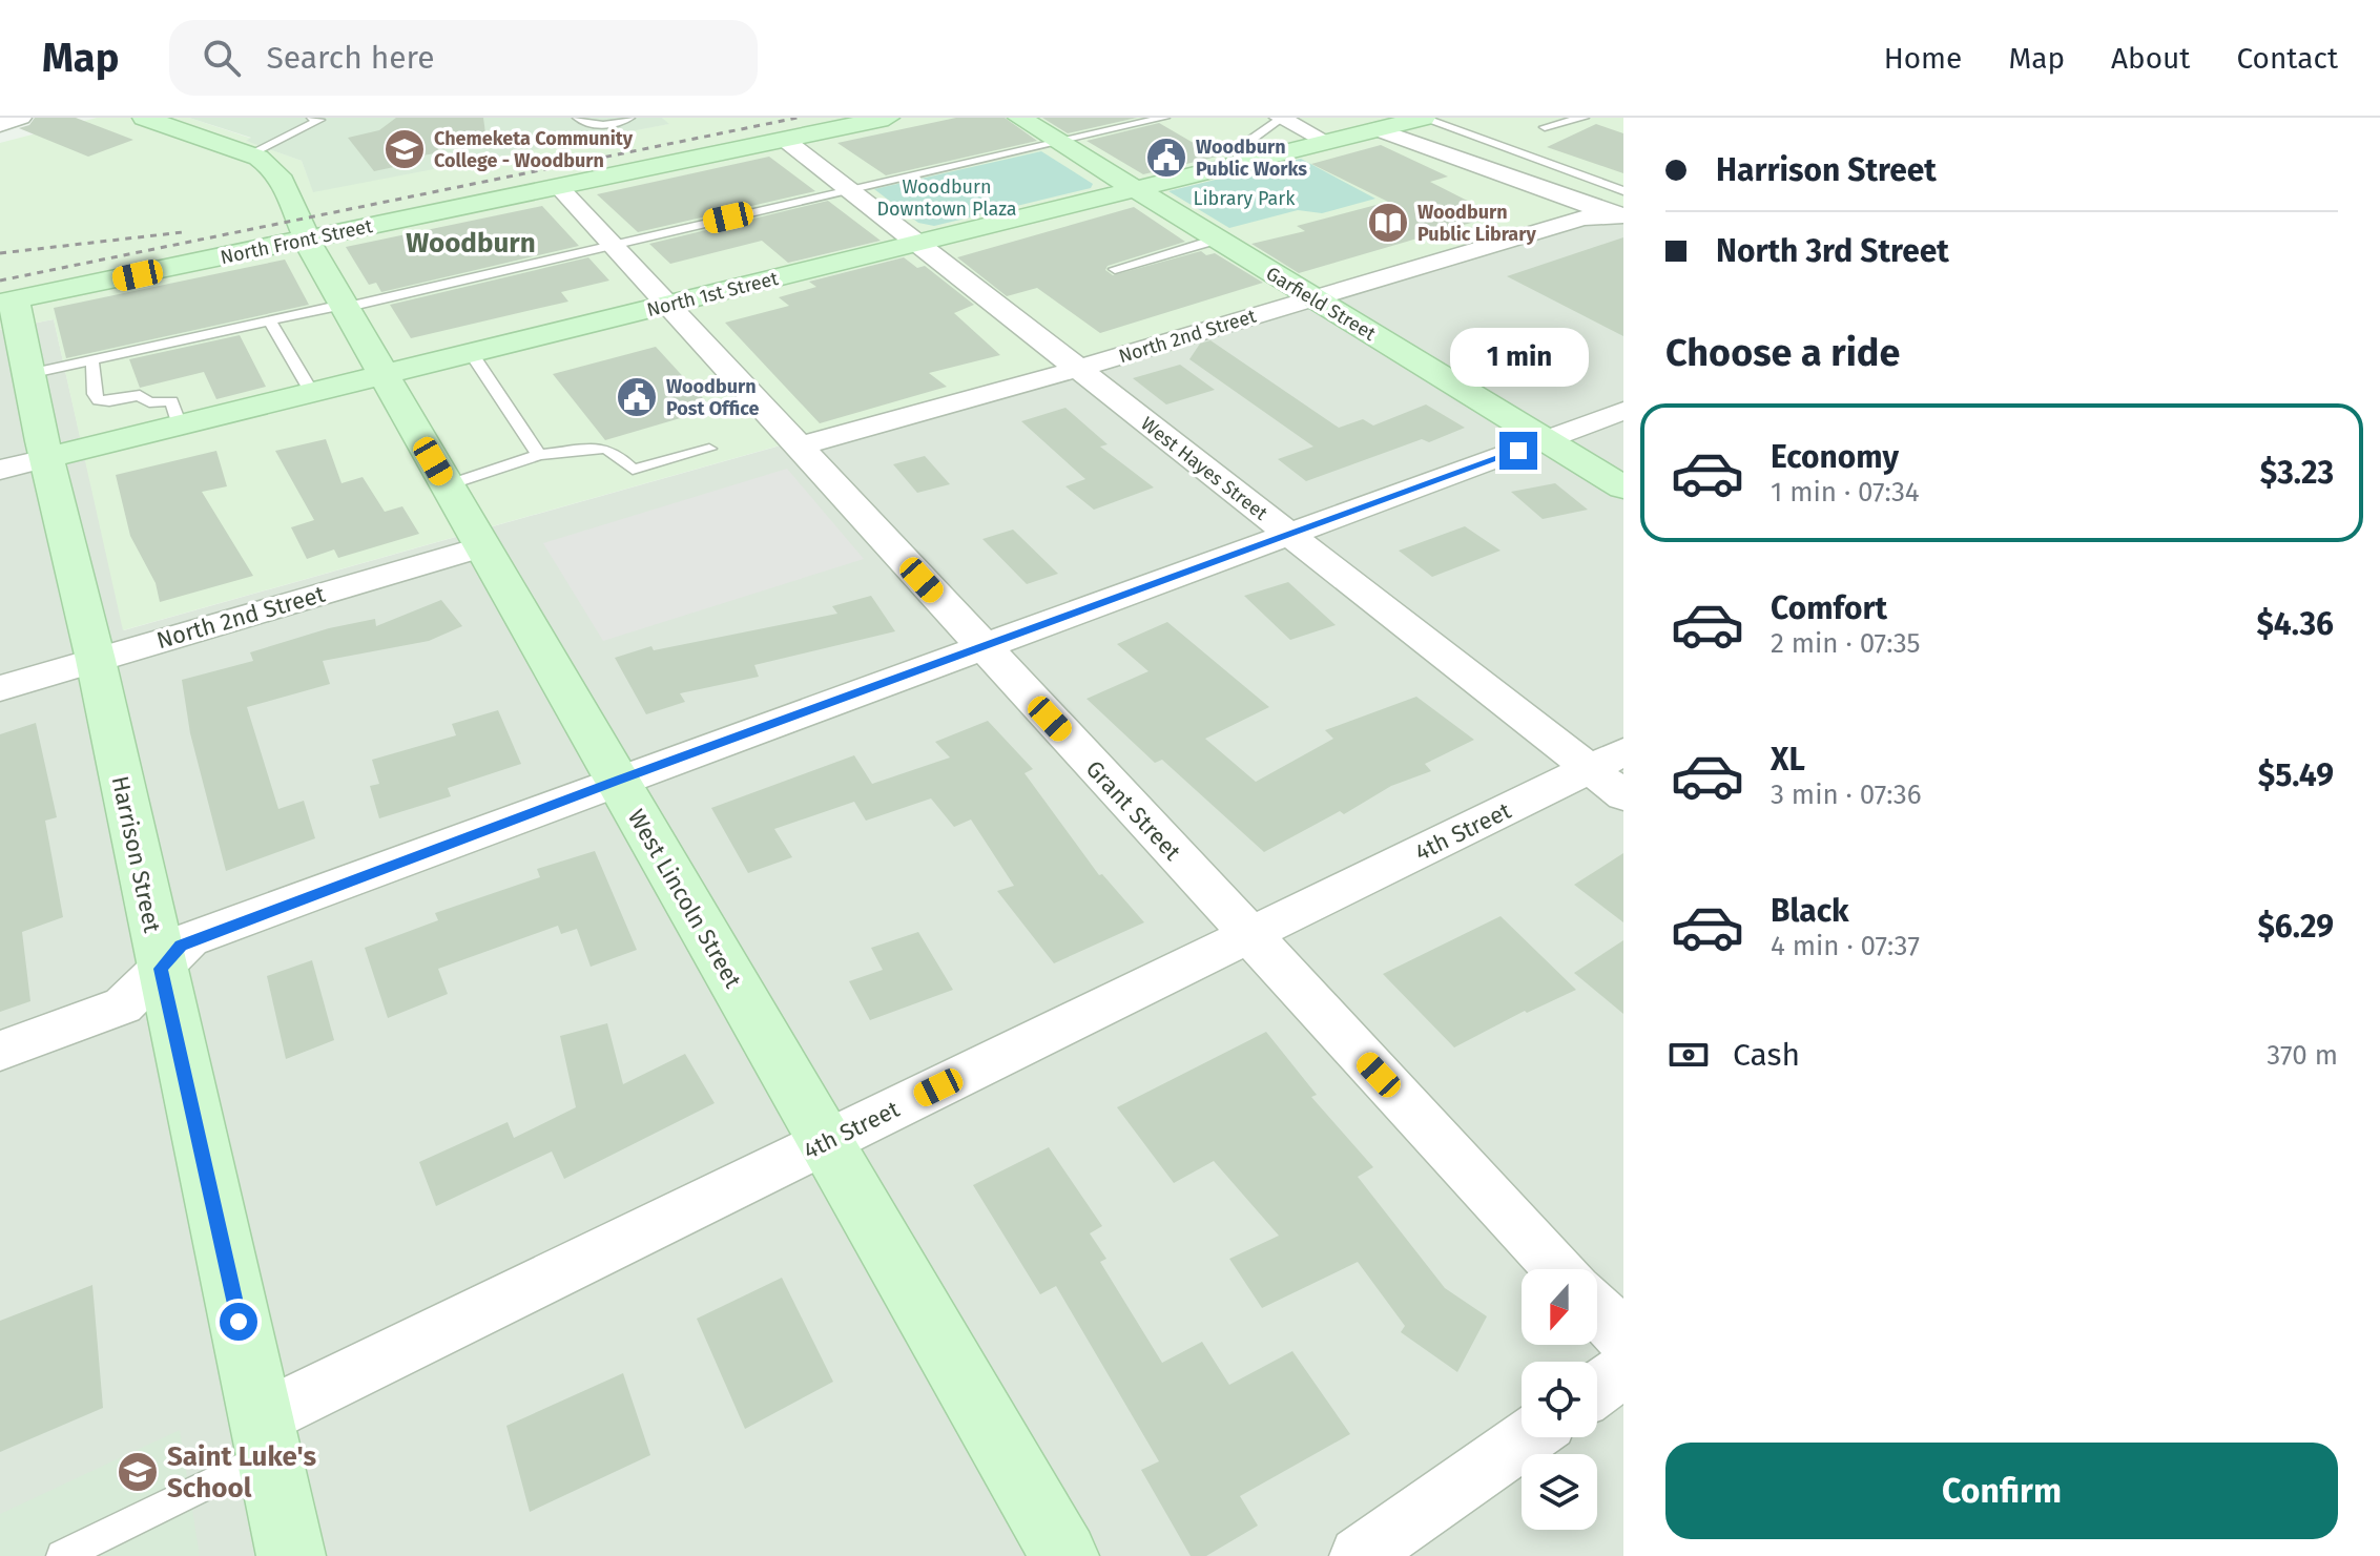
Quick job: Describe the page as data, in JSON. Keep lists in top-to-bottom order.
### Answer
{
  "streets": {
    "street": [
      "North Front Street",
      "North 1st Street",
      "Garfield Street",
      "North 2nd Street",
      "West Hayes Street",
      "Grant Street",
      "4th Street",
      "Harrison Street",
      "West Lincoln Street"
    ]
  },
  "crossings": [
    ["North Front Street", "West Hayes Street"],
    ["North Front Street", "Grant Street"],
    ["North Front Street", "Harrison Street"],
    ["North Front Street", "West Lincoln Street"],
    ["North 1st Street", "Garfield Street"],
    ["North 1st Street", "West Hayes Street"],
    ["North 1st Street", "Grant Street"],
    ["North 1st Street", "Harrison Street"],
    ["North 1st Street", "West Lincoln Street"],
    ["Garfield Street", "North 2nd Street"],
    ["North 2nd Street", "West Hayes Street"],
    ["North 2nd Street", "Grant Street"],
    ["North 2nd Street", "Harrison Street"],
    ["North 2nd Street", "West Lincoln Street"],
    ["West Hayes Street", "4th Street"],
    ["Grant Street", "4th Street"],
    ["4th Street", "Harrison Street"],
    ["4th Street", "West Lincoln Street"]
  ],
  "districts": ["Woodburn"],
  "parks": ["Woodburn Downtown Plaza", "Library Park"],
  "places": {
    "school or university": ["Chemeketa Community College - Woodburn", "Saint Luke's School"],
    "public building": ["Woodburn Public Works", "Woodburn Post Office"],
    "library": ["Woodburn Public Library"]
  },
  "north": "bottom",
  "page": {
    "header": "Map",
    "search": "Search here",
    "nav": [
      "Home",
      "Map",
      "About",
      "Contact"
    ],
    "banner": ["Harrison Street", "North 3rd Street"],
    "heading": "Choose a ride",
    "bubble": "1 min",
    "list": [
      {
        "name": "Economy",
        "note": "1 min · 07:34",
        "value": "$3.23"
      },
      {
        "name": "Comfort",
        "note": "2 min · 07:35",
        "value": "$4.36"
      },
      {
        "name": "XL",
        "note": "3 min · 07:36",
        "value": "$5.49"
      },
      {
        "name": "Black",
        "note": "4 min · 07:37",
        "value": "$6.29"
      }
    ],
    "pay": ["Cash", "370 m"],
    "buttons": "Confirm"
  }
}
